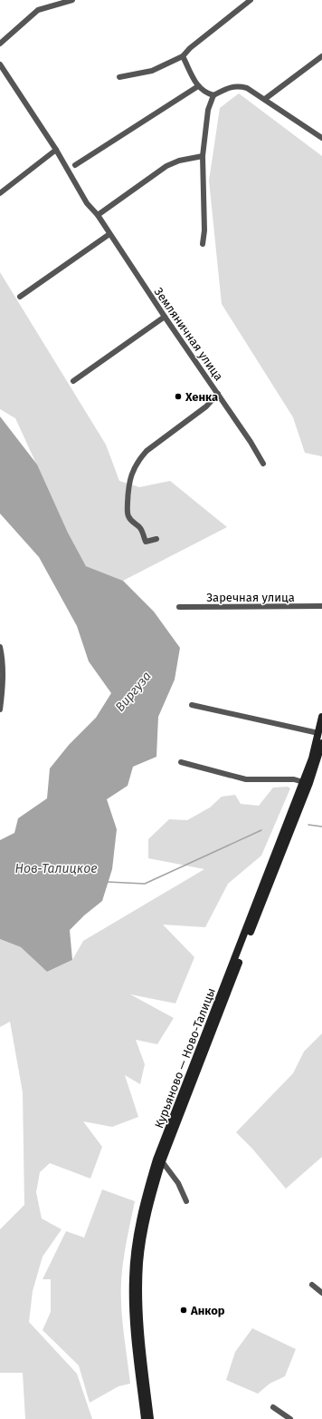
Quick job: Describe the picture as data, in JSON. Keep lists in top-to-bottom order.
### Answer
{
  "streets": {
    "main road": ["Курьяново — Ново-Талицы"],
    "street": ["Земляничная улица", "Заречная улица"]
  },
  "water": ["Виргуза", "Нов-Талицкое"],
  "places": ["Хенка", "Анкор"]
}
